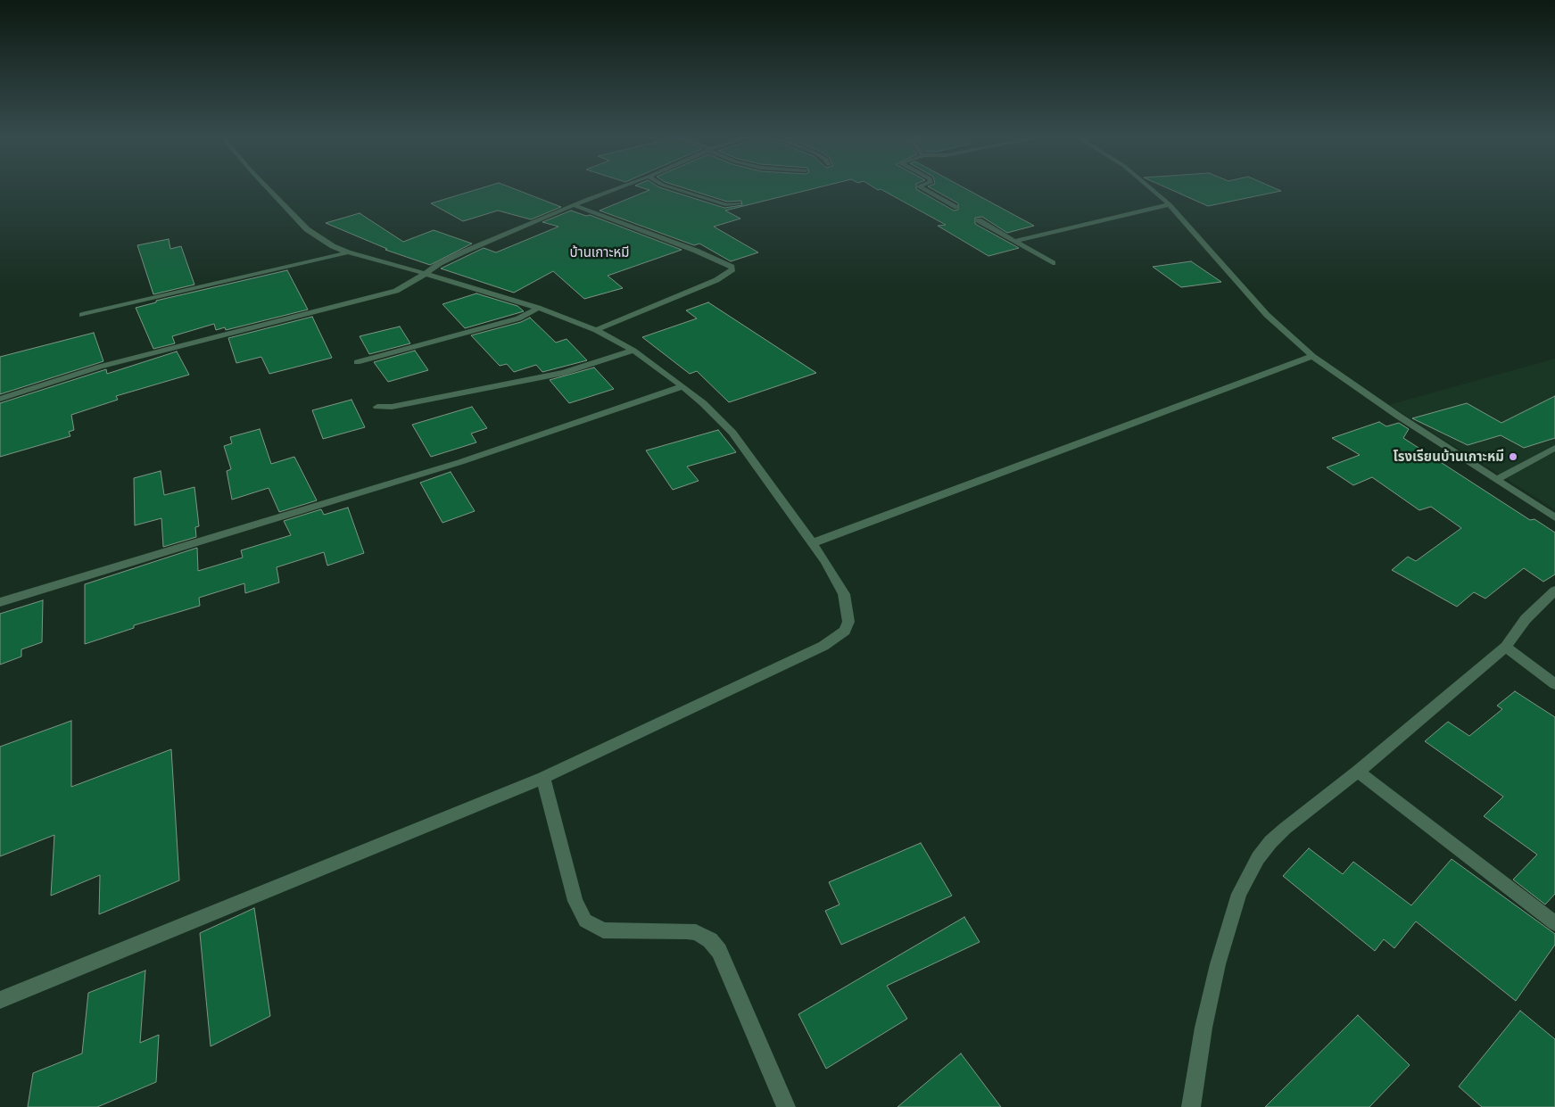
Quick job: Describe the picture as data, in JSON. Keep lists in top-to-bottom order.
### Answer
{
  "districts": ["บ้านเกาะหมี"],
  "places": ["โรงเรียนบ้านเกาะหมี"]
}
